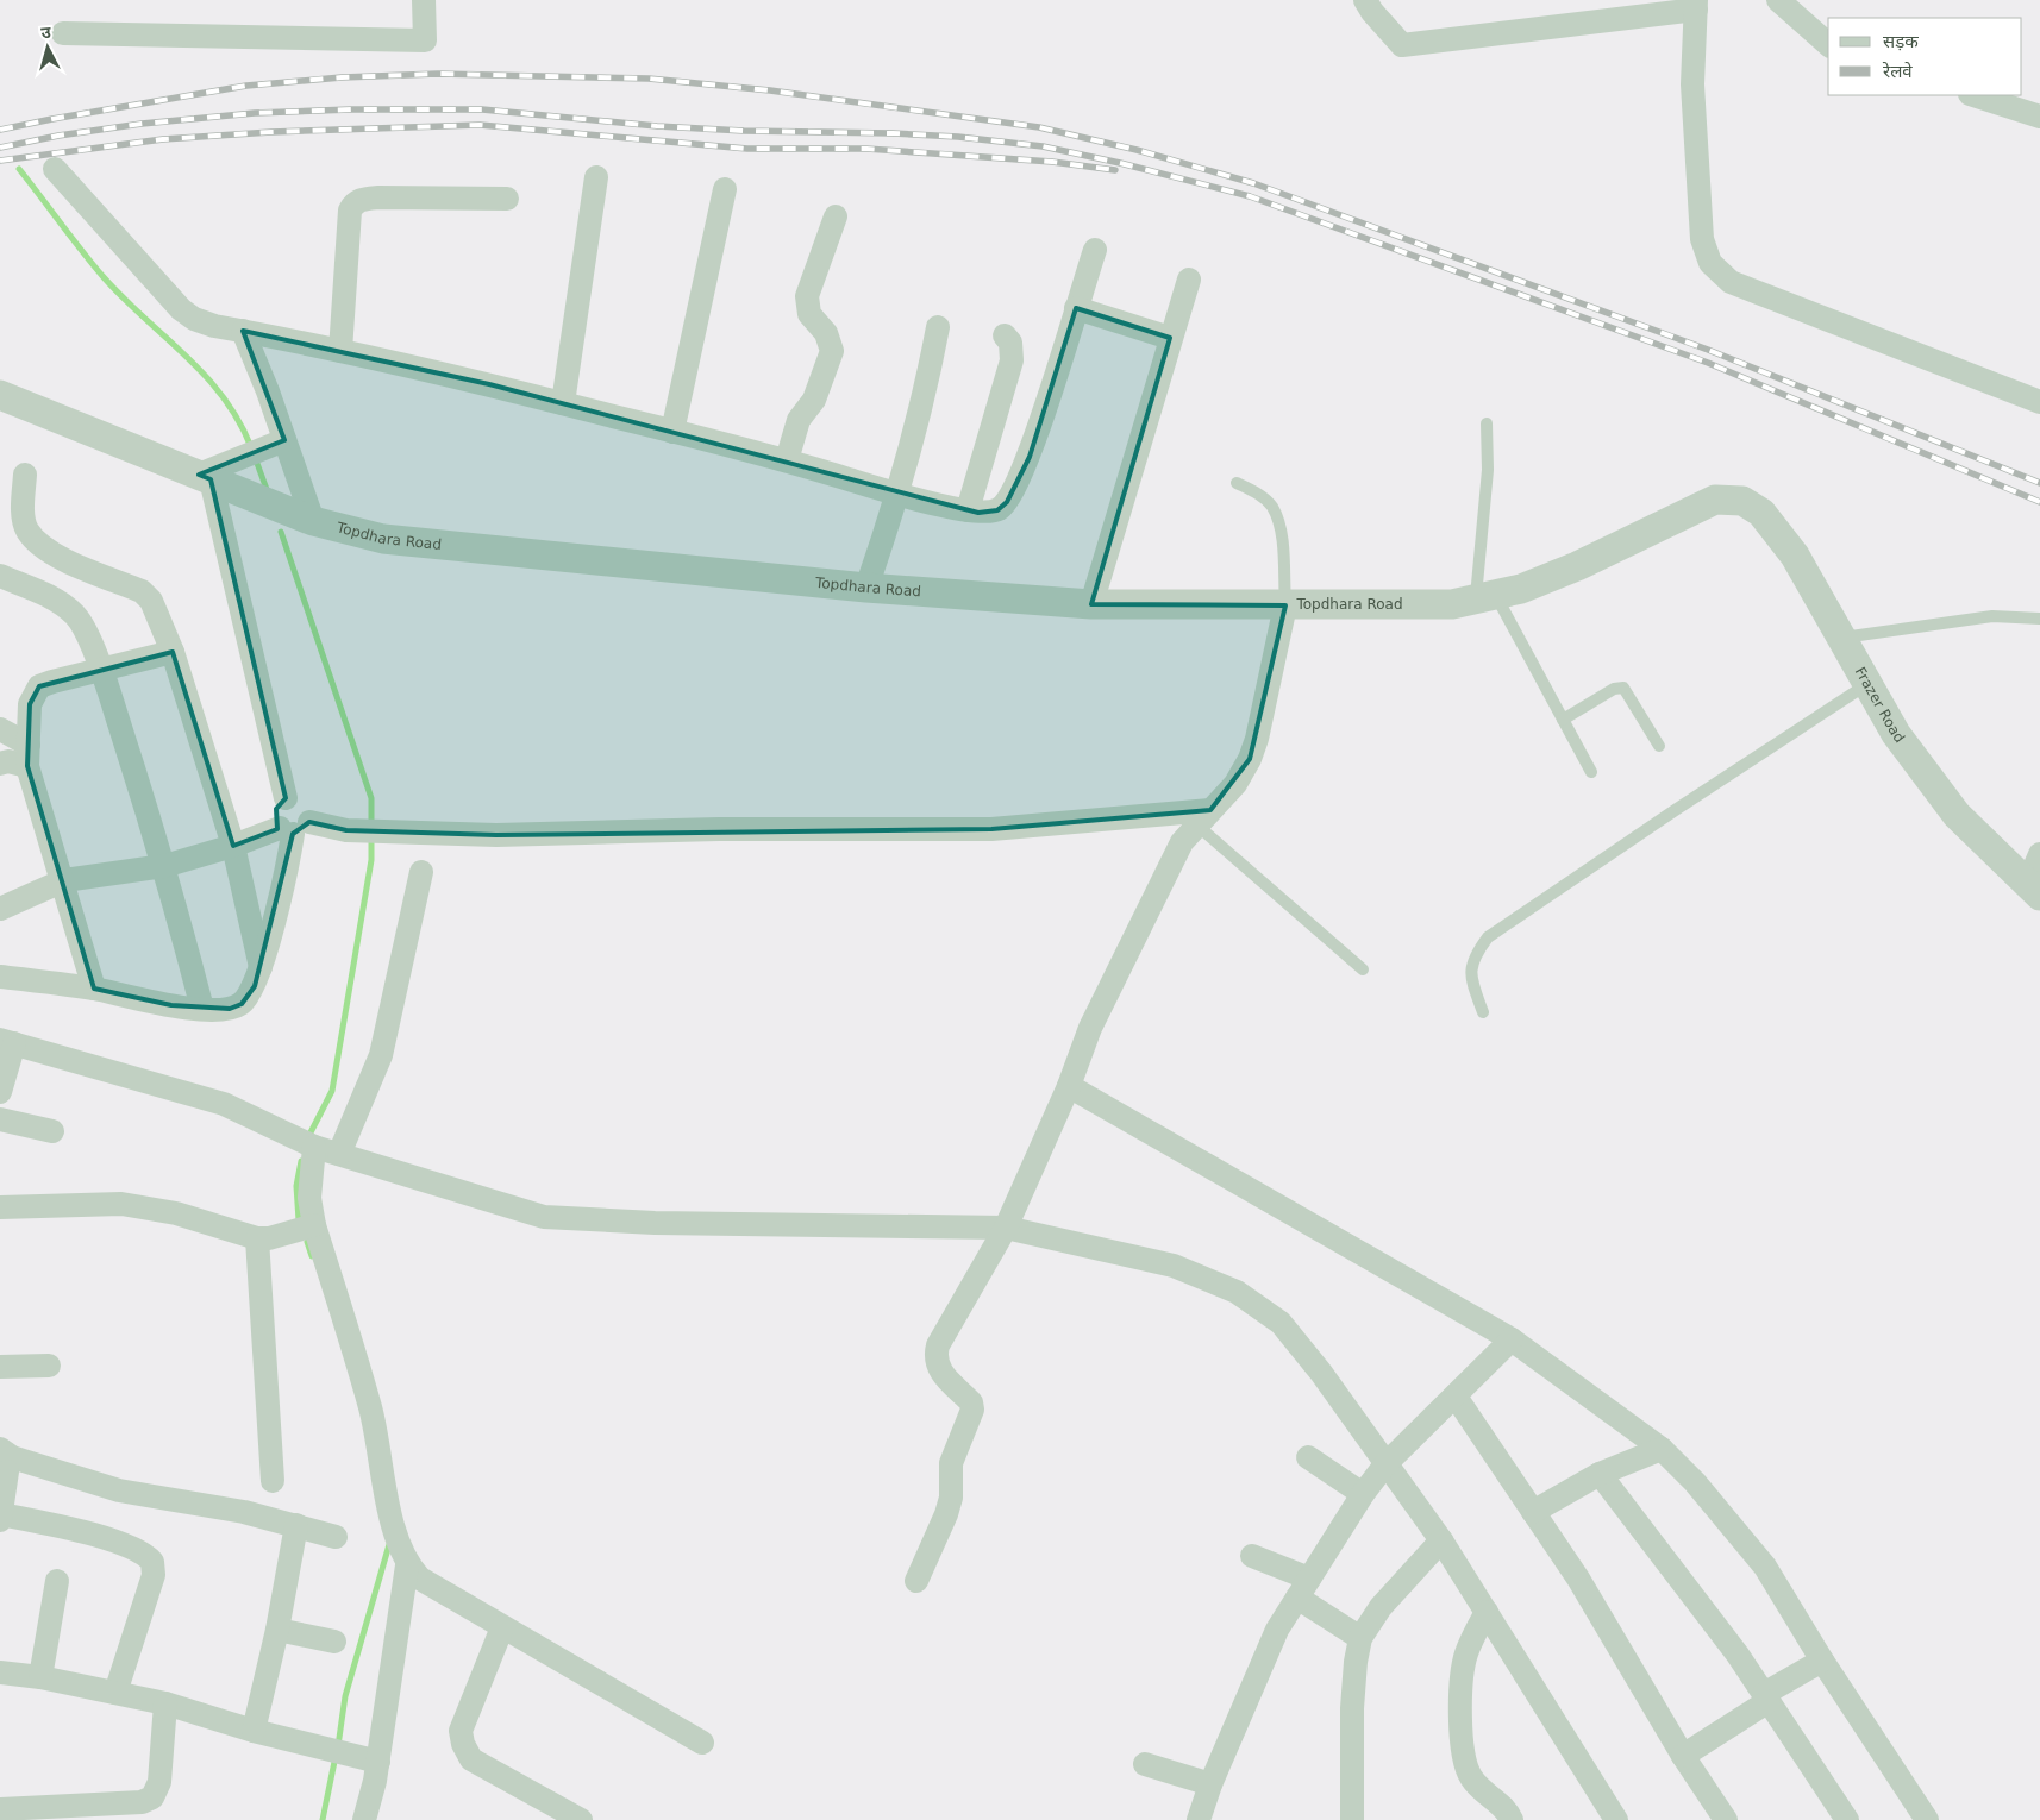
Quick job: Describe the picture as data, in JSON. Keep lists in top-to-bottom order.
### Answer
{
  "streets": {
    "street": ["Topdhara Road", "Frazer Road"]
  },
  "crossings": [
    ["Topdhara Road", "Frazer Road"]
  ],
  "legend": ["सड़क", "रेलवे"],
  "north": "top"
}
